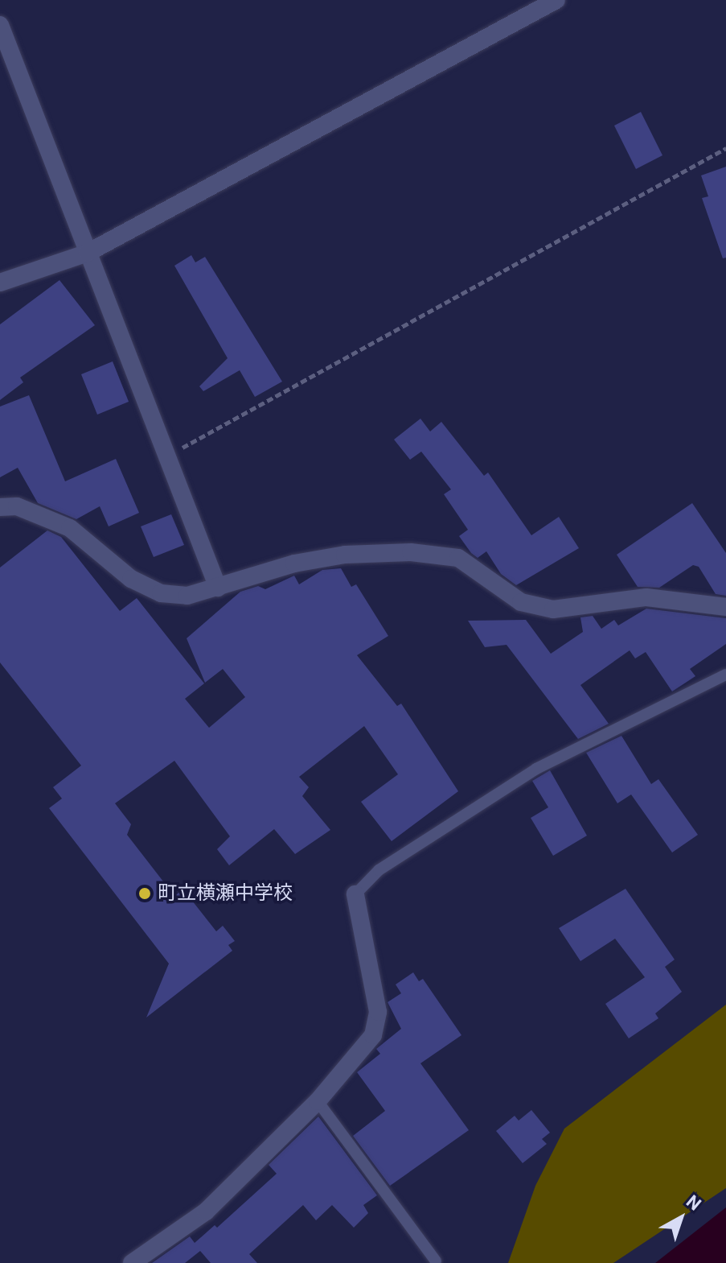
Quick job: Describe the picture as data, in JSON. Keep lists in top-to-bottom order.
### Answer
{
  "places": ["町立横瀬中学校"],
  "north": "top right"
}
